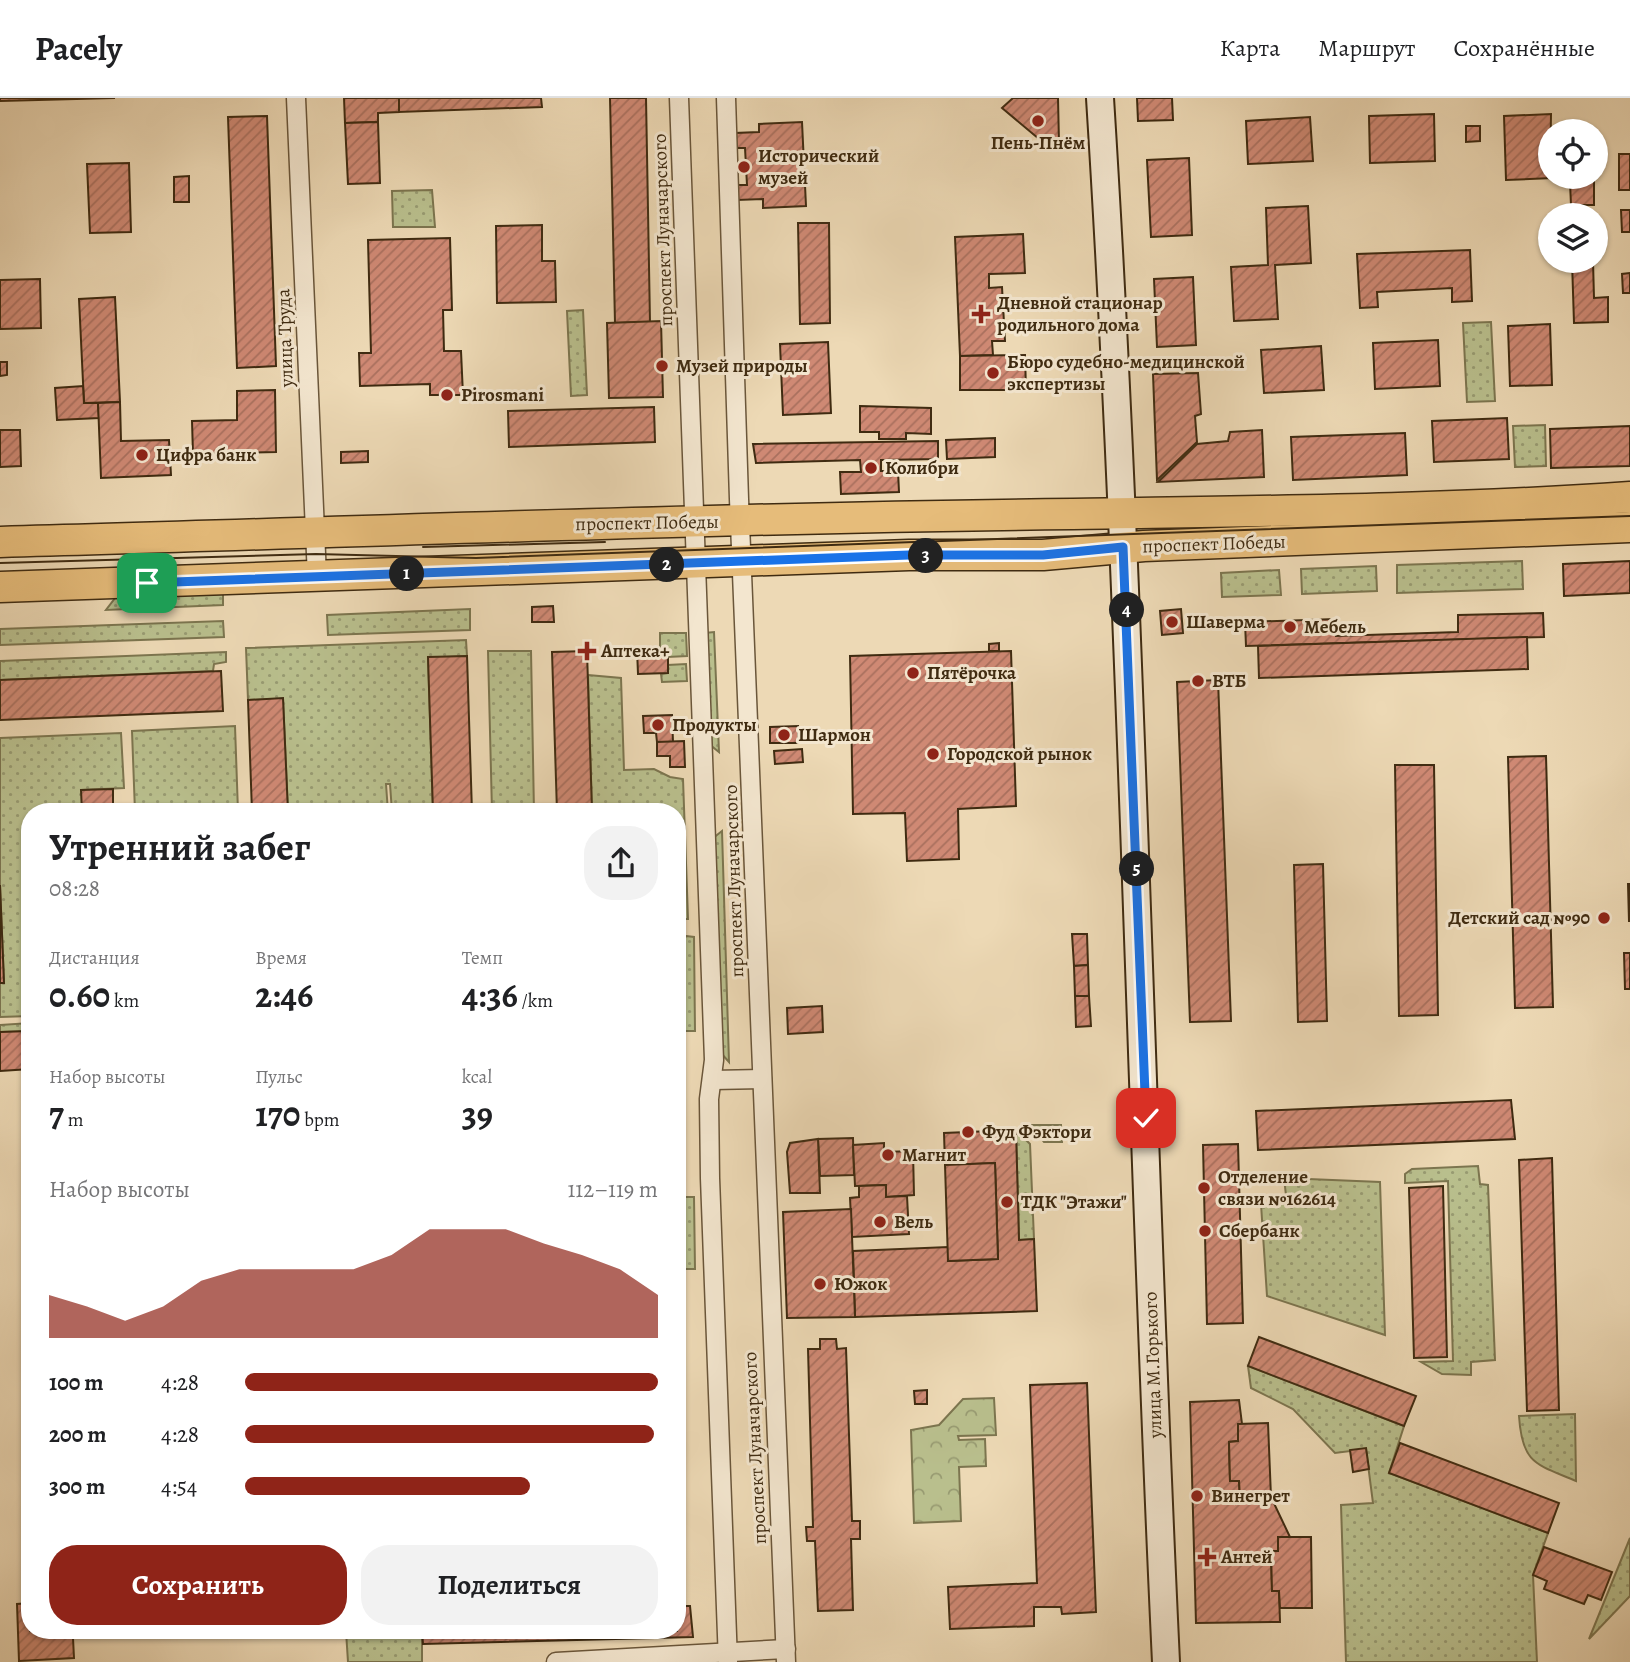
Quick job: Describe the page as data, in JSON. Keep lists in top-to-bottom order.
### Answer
{
  "streets": {
    "main road": ["проспект Победы"],
    "street": ["проспект Луначарского", "улица Труда", "улица М.Горького"]
  },
  "crossings": [
    ["проспект Луначарского", "проспект Победы"],
    ["улица Труда", "проспект Победы"],
    ["проспект Победы", "улица М.Горького"]
  ],
  "places": {
    "other": [
      "Пень-Пнём",
      "Исторический музей",
      "Музей природы",
      "Бюро судебно-медицинской экспертизы",
      "Pirosmani",
      "Цифра банк",
      "Колибри",
      "Шаверма",
      "Мебель",
      "Пятёрочка",
      "ВТБ",
      "Продукты",
      "Шармон",
      "Городской рынок",
      "Детский сад №90",
      "Фуд Фэктори",
      "Магнит",
      "Отделение связи №162614",
      "ТДК \"Этажи\"",
      "Вель",
      "Сбербанк",
      "Южок",
      "Винегрет"
    ],
    "health": ["Дневной стационар родильного дома", "Аптека+", "Антей"]
  },
  "page": {
    "header": "Pacely",
    "nav": ["Карта", "Маршрут", "Сохранённые"],
    "pins": [
      "3",
      "2",
      "1",
      "4",
      "5"
    ],
    "heading": ["Утренний забег", "08:28"],
    "stats": [
      ["Дистанция", "0.60 km"],
      ["Время", "2:46"],
      ["Темп", "4:36 /km"],
      ["Набор высоты", "7 m"],
      ["Пульс", "170 bpm"],
      ["kcal", "39"]
    ],
    "chart": ["Набор высоты", "112–119 m"],
    "list": [
      {
        "name": "100 m",
        "note": "4:28"
      },
      {
        "name": "200 m",
        "note": "4:28"
      },
      {
        "name": "300 m",
        "note": "4:54"
      }
    ],
    "buttons": ["Сохранить", "Поделиться"]
  }
}
